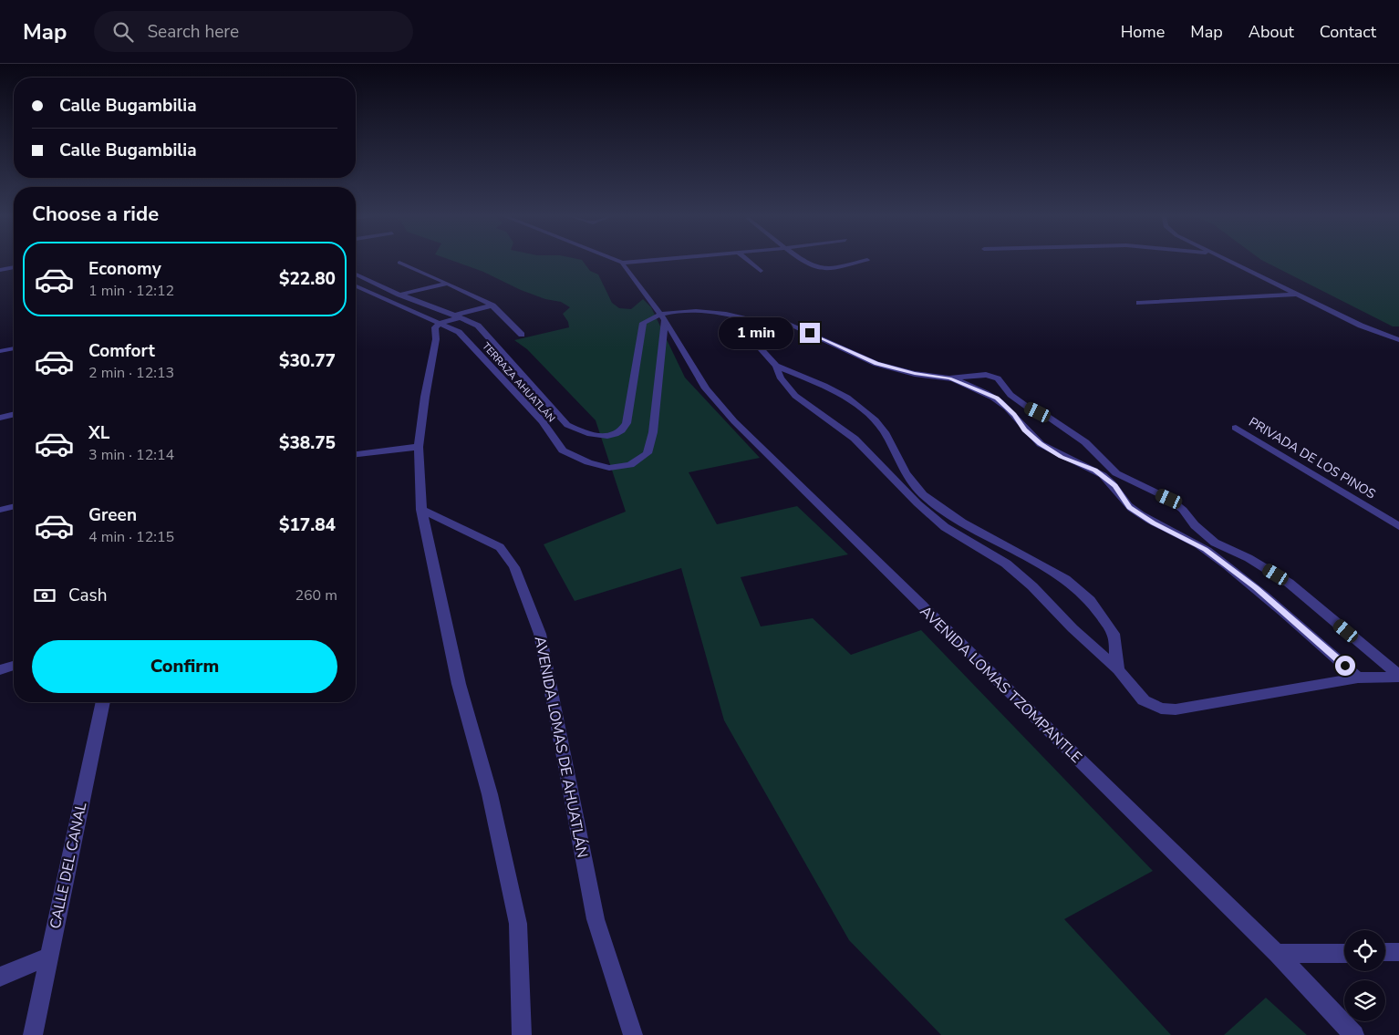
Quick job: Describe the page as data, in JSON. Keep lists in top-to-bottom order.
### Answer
{
  "streets": {
    "street": [
      "TERRAZA AHUATLÁN",
      "PRIVADA DE LOS PINOS",
      "AVENIDA LOMAS TZOMPANTLE",
      "AVENIDA LOMAS DE AHUATLÁN",
      "CALLE DEL CANAL"
    ]
  },
  "crossings": [
    ["TERRAZA AHUATLÁN", "AVENIDA LOMAS TZOMPANTLE"]
  ],
  "page": {
    "header": "Map",
    "search": "Search here",
    "nav": [
      "Home",
      "Map",
      "About",
      "Contact"
    ],
    "banner": ["Calle Bugambilia", "Calle Bugambilia"],
    "heading": "Choose a ride",
    "list": [
      {
        "name": "Economy",
        "note": "1 min · 12:12",
        "value": "$22.80"
      },
      {
        "name": "Comfort",
        "note": "2 min · 12:13",
        "value": "$30.77"
      },
      {
        "name": "XL",
        "note": "3 min · 12:14",
        "value": "$38.75"
      },
      {
        "name": "Green",
        "note": "4 min · 12:15",
        "value": "$17.84"
      }
    ],
    "bubble": "1 min",
    "pay": ["Cash", "260 m"],
    "buttons": "Confirm"
  }
}
